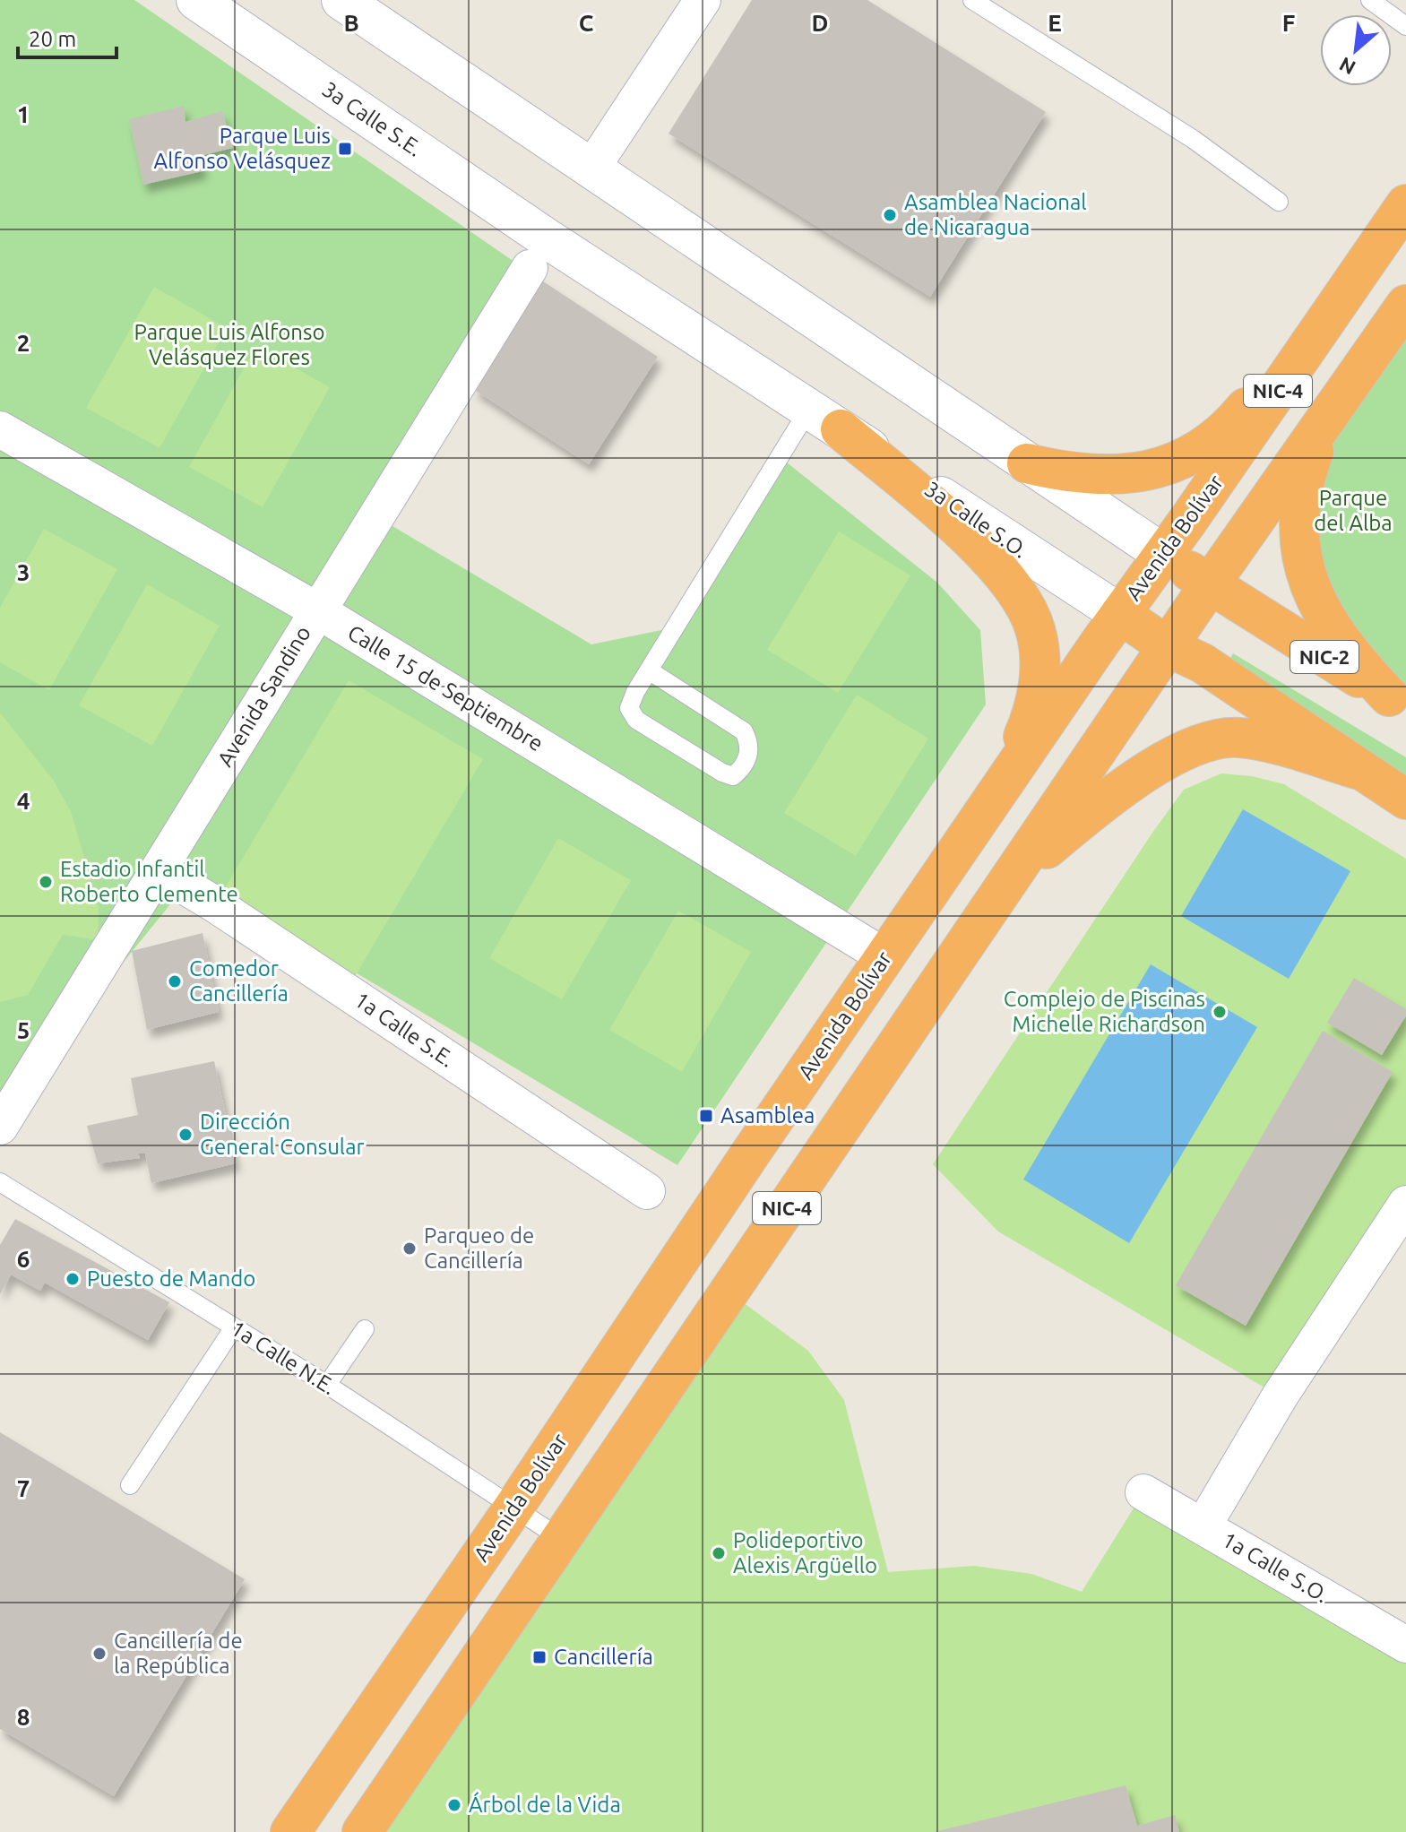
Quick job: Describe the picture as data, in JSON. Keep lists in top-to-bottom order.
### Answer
{
  "streets": {
    "highway": [
      "NIC-4",
      "3a Calle S.O.",
      "Avenida Bolívar",
      "NIC-2"
    ],
    "street": [
      "3a Calle S.E.",
      "Calle 15 de Septiembre",
      "Avenida Sandino",
      "1a Calle S.E.",
      "1a Calle S.O."
    ],
    "lane": ["1a Calle N.E."]
  },
  "crossings": [
    ["3a Calle S.E.", "3a Calle S.O."],
    ["3a Calle S.E.", "Avenida Sandino"],
    ["NIC-4", "3a Calle S.O."],
    ["NIC-4", "NIC-2"],
    ["NIC-4", "1a Calle N.E."],
    ["3a Calle S.O.", "Avenida Bolívar"],
    ["3a Calle S.O.", "Avenida Sandino"],
    ["Avenida Bolívar", "NIC-2"],
    ["Avenida Bolívar", "Calle 15 de Septiembre"],
    ["Avenida Bolívar", "1a Calle N.E."],
    ["Calle 15 de Septiembre", "Avenida Sandino"],
    ["Avenida Sandino", "1a Calle S.E."]
  ],
  "parks": ["Parque Luis Alfonso Velásquez Flores", "Parque del Alba"],
  "places": {
    "transit": ["Parque Luis Alfonso Velásquez", "Asamblea", "Cancillería"],
    "other": [
      "Asamblea Nacional de Nicaragua",
      "Estadio Infantil Roberto Clemente",
      "Comedor Cancillería",
      "Complejo de Piscinas Michelle Richardson",
      "Dirección General Consular",
      "Parqueo de Cancillería",
      "Puesto de Mando",
      "Polideportivo Alexis Argüello",
      "Cancillería de la República",
      "Árbol de la Vida"
    ]
  },
  "scale_bar": "20 m",
  "north": "bottom left",
  "grid": {
    "columns": [
      "B",
      "C",
      "D",
      "E",
      "F"
    ],
    "rows": [
      "1",
      "2",
      "3",
      "4",
      "5",
      "6",
      "7",
      "8"
    ]
  }
}
